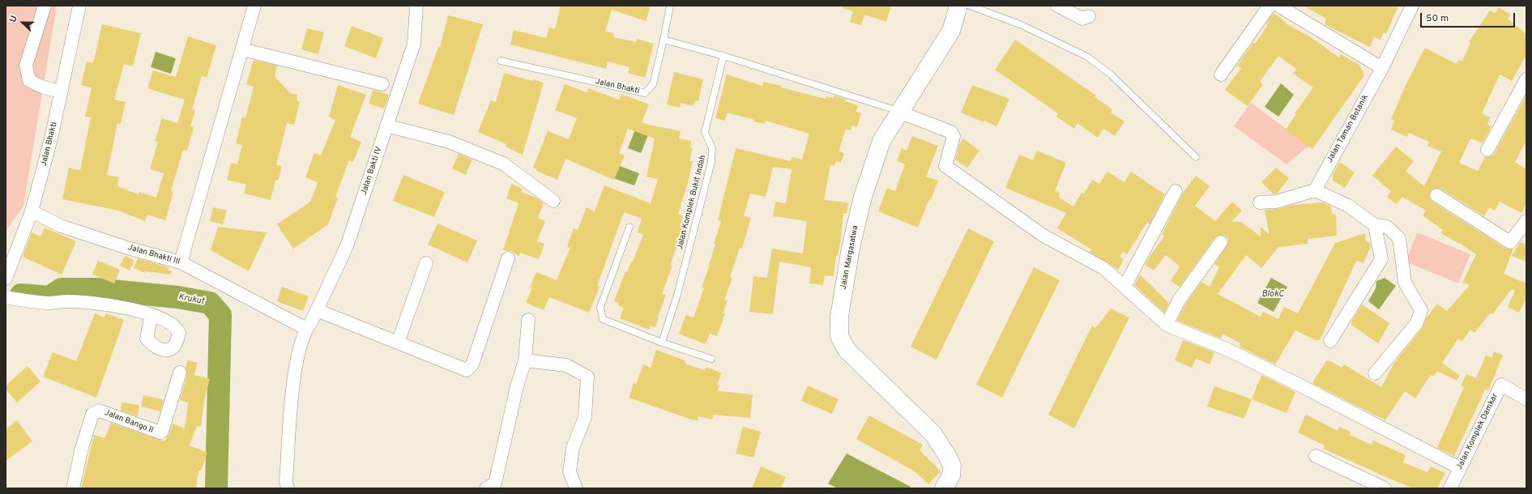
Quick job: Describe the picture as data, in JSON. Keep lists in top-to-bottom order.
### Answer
{
  "streets": {
    "street": [
      "Jalan Bhakti",
      "Jalan Taman Botanik",
      "Jalan Bakti IV",
      "Jalan Bhakti III",
      "Jalan Margasatwa",
      "Jalan Bango II",
      "Jalan Komplek Damkar"
    ],
    "lane": ["Jalan Komplek Bukit Indah"]
  },
  "crossings": [
    ["Jalan Bhakti", "Jalan Bhakti III"],
    ["Jalan Bakti IV", "Jalan Bhakti III"]
  ],
  "water": ["BlokC", "Krukut"],
  "scale_bar": "50 m",
  "north": "left"
}
